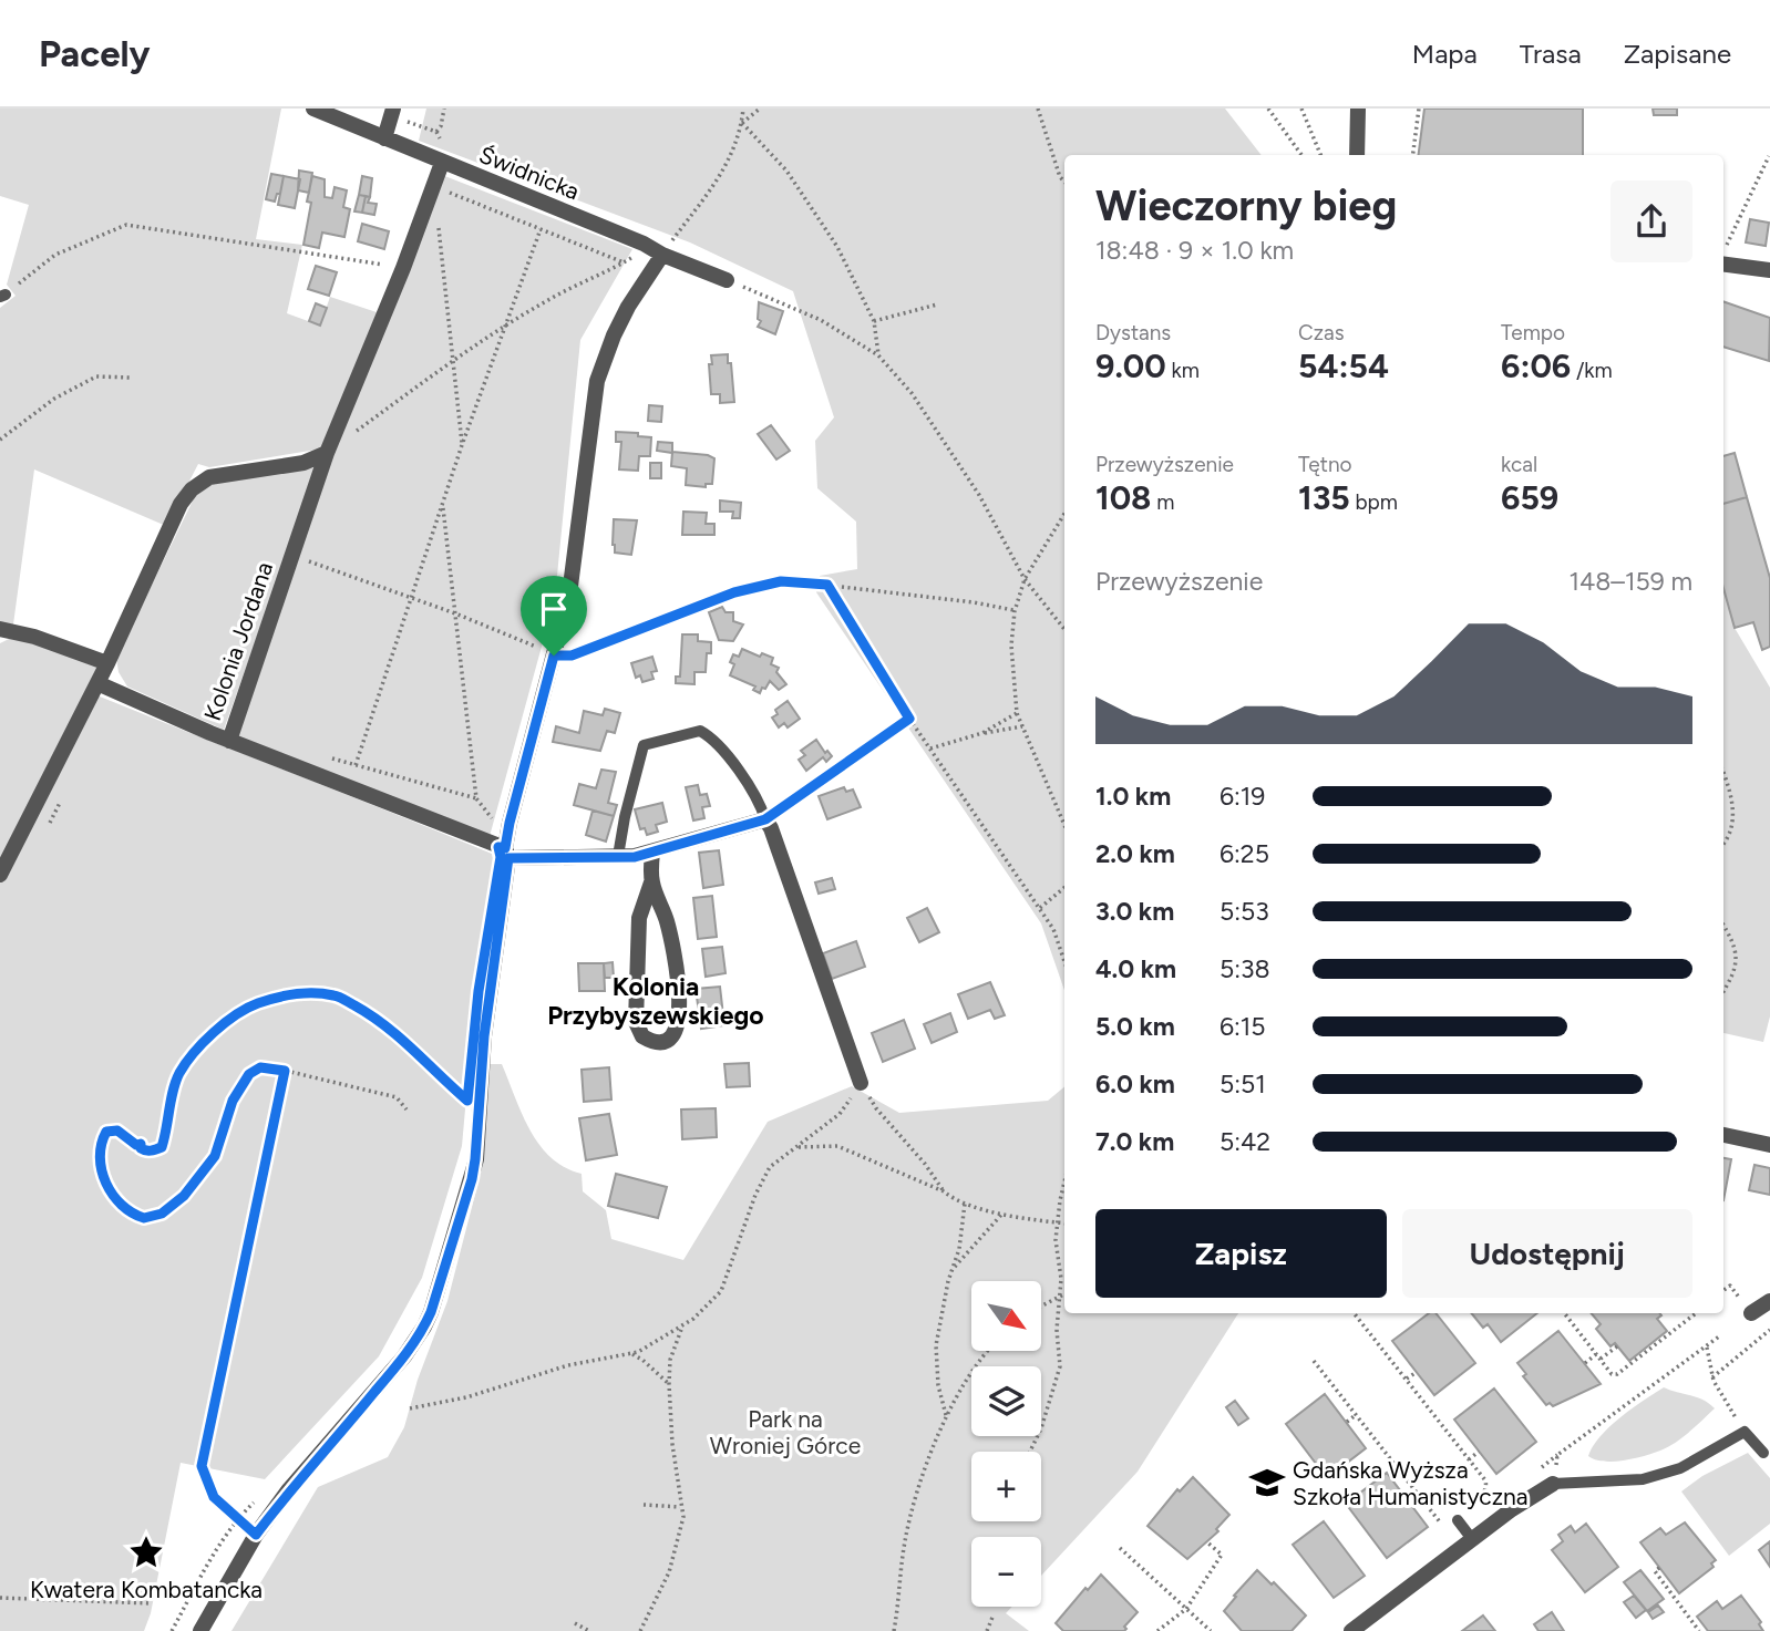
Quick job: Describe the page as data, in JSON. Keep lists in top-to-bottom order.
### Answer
{
  "streets": {
    "street": ["Świdnicka", "Kolonia Jordana"]
  },
  "crossings": [
    ["Świdnicka", "Kolonia Jordana"]
  ],
  "districts": ["Kolonia Przybyszewskiego"],
  "parks": ["Park na Wroniej Górce"],
  "places": {
    "school or university": ["Gdańska Wyższa Szkoła Humanistyczna"],
    "place": ["Kwatera Kombatancka"]
  },
  "north": "bottom right",
  "page": {
    "header": "Pacely",
    "nav": ["Mapa", "Trasa", "Zapisane"],
    "heading": ["Wieczorny bieg", "18:48 · 9 × 1.0 km"],
    "stats": [
      ["Dystans", "9.00 km"],
      ["Czas", "54:54"],
      ["Tempo", "6:06 /km"],
      ["Przewyższenie", "108 m"],
      ["Tętno", "135 bpm"],
      ["kcal", "659"]
    ],
    "chart": ["Przewyższenie", "148–159 m"],
    "list": [
      {
        "name": "1.0 km",
        "note": "6:19"
      },
      {
        "name": "2.0 km",
        "note": "6:25"
      },
      {
        "name": "3.0 km",
        "note": "5:53"
      },
      {
        "name": "4.0 km",
        "note": "5:38"
      },
      {
        "name": "5.0 km",
        "note": "6:15"
      },
      {
        "name": "6.0 km",
        "note": "5:51"
      },
      {
        "name": "7.0 km",
        "note": "5:42"
      }
    ],
    "buttons": ["Zapisz", "Udostępnij"],
    "map_buttons": ["+", "−"]
  }
}
